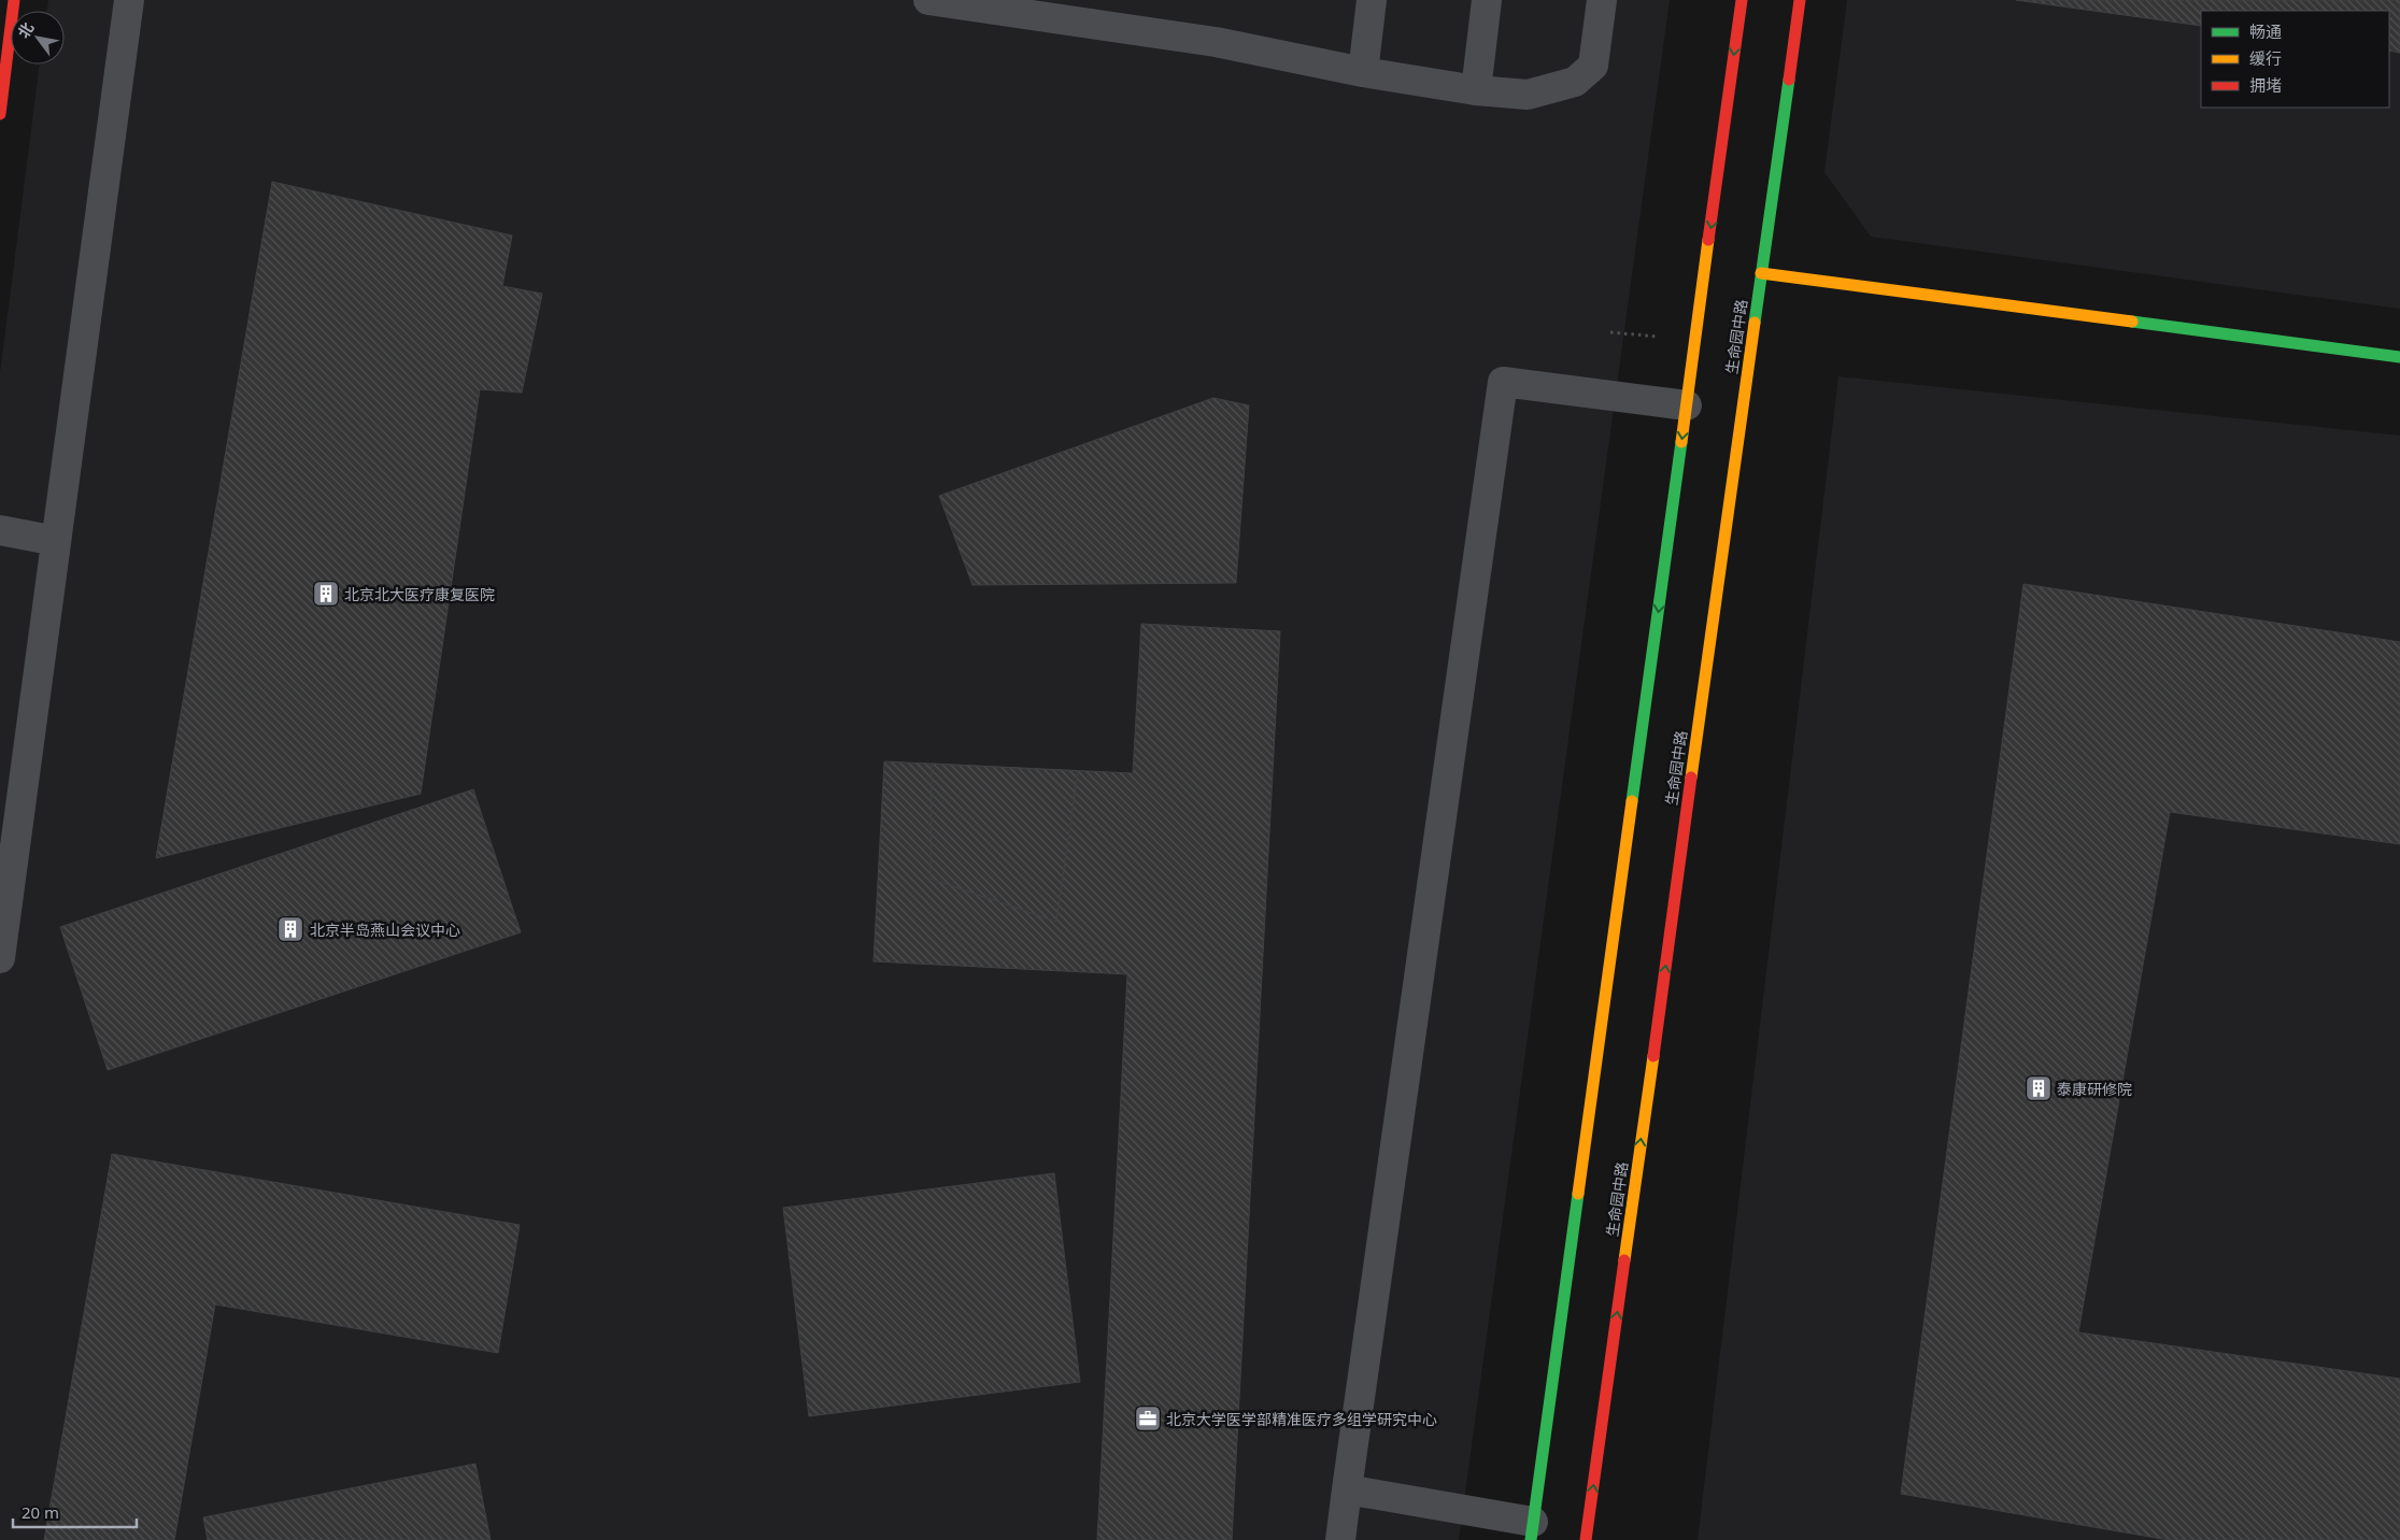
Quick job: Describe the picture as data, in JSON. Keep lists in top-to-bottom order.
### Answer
{
  "streets": {
    "street": ["生命园中路"]
  },
  "places": {
    "building": ["北京北大医疗康复医院", "北京半岛燕山会议中心", "泰康研修院"],
    "office": ["北京大学医学部精准医疗多组学研究中心"]
  },
  "legend": ["畅通", "缓行", "拥堵"],
  "scale_bar": "20 m",
  "north": "top left"
}
